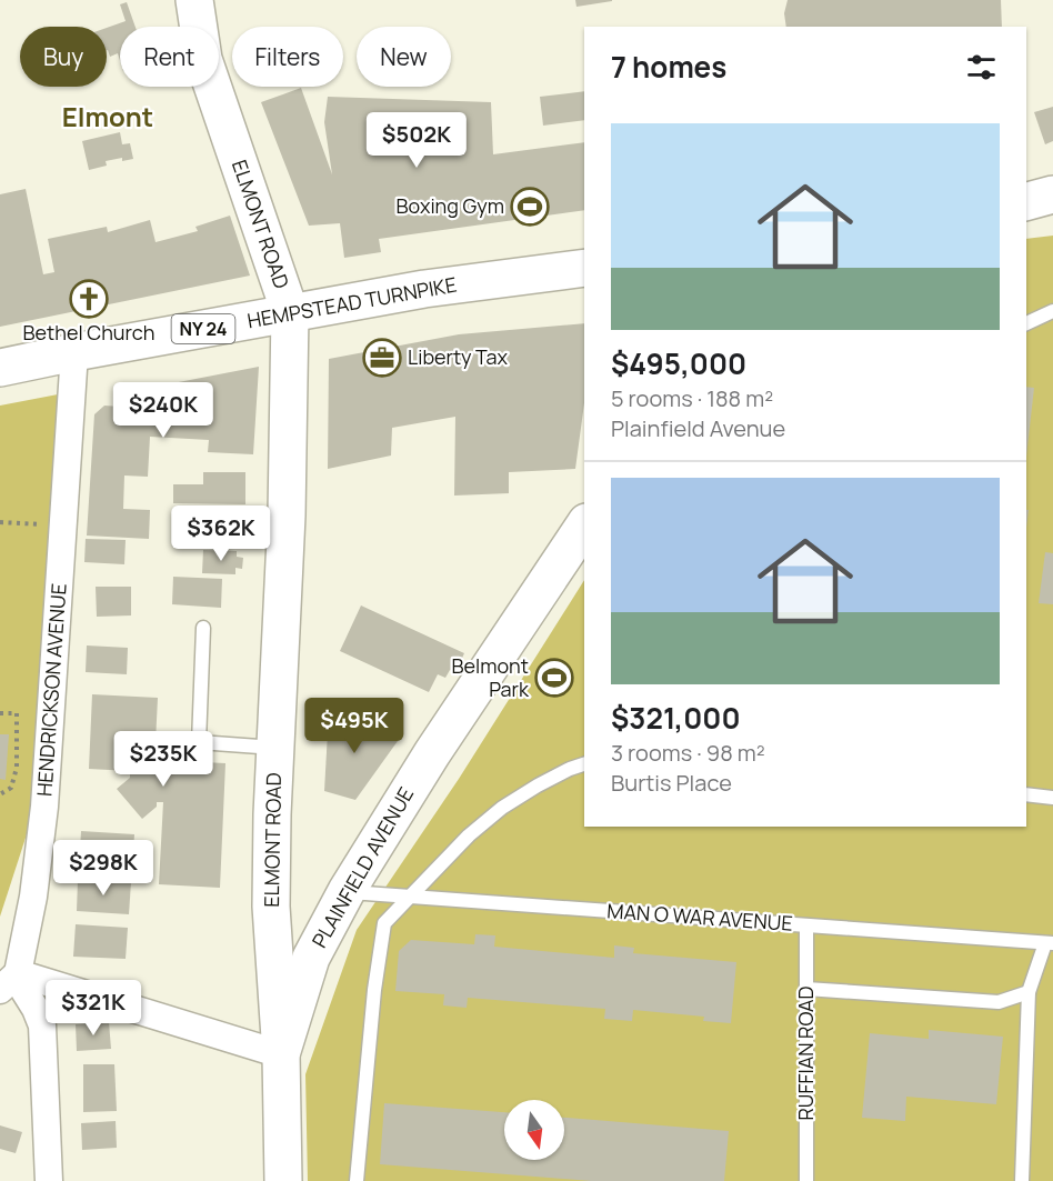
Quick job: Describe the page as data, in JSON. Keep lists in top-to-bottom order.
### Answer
{
  "streets": {
    "main road": [
      "ELMONT ROAD",
      "HEMPSTEAD TURNPIKE",
      "NY 24",
      "PLAINFIELD AVENUE"
    ],
    "street": ["HENDRICKSON AVENUE"],
    "lane": ["MAN O WAR AVENUE", "RUFFIAN ROAD"]
  },
  "crossings": [
    ["ELMONT ROAD", "HEMPSTEAD TURNPIKE"],
    ["ELMONT ROAD", "PLAINFIELD AVENUE"],
    ["HEMPSTEAD TURNPIKE", "HENDRICKSON AVENUE"],
    ["PLAINFIELD AVENUE", "MAN O WAR AVENUE"],
    ["MAN O WAR AVENUE", "RUFFIAN ROAD"]
  ],
  "districts": ["Elmont"],
  "places": {
    "sports": ["Boxing Gym", "Belmont Park"],
    "church": ["Bethel Church"],
    "office": ["Liberty Tax"]
  },
  "north": "bottom",
  "page": {
    "chip": [
      "Buy",
      "Rent",
      "Filters",
      "New"
    ],
    "heading": "7 homes",
    "list": [
      {
        "name": "$495,000",
        "note": "5 rooms · 188 m² · Plainfield Avenue"
      },
      {
        "name": "$321,000",
        "note": "3 rooms · 98 m² · Burtis Place"
      }
    ],
    "price": [
      "$502K",
      "$240K",
      "$362K",
      "$495K",
      "$235K",
      "$298K",
      "$321K"
    ]
  }
}
